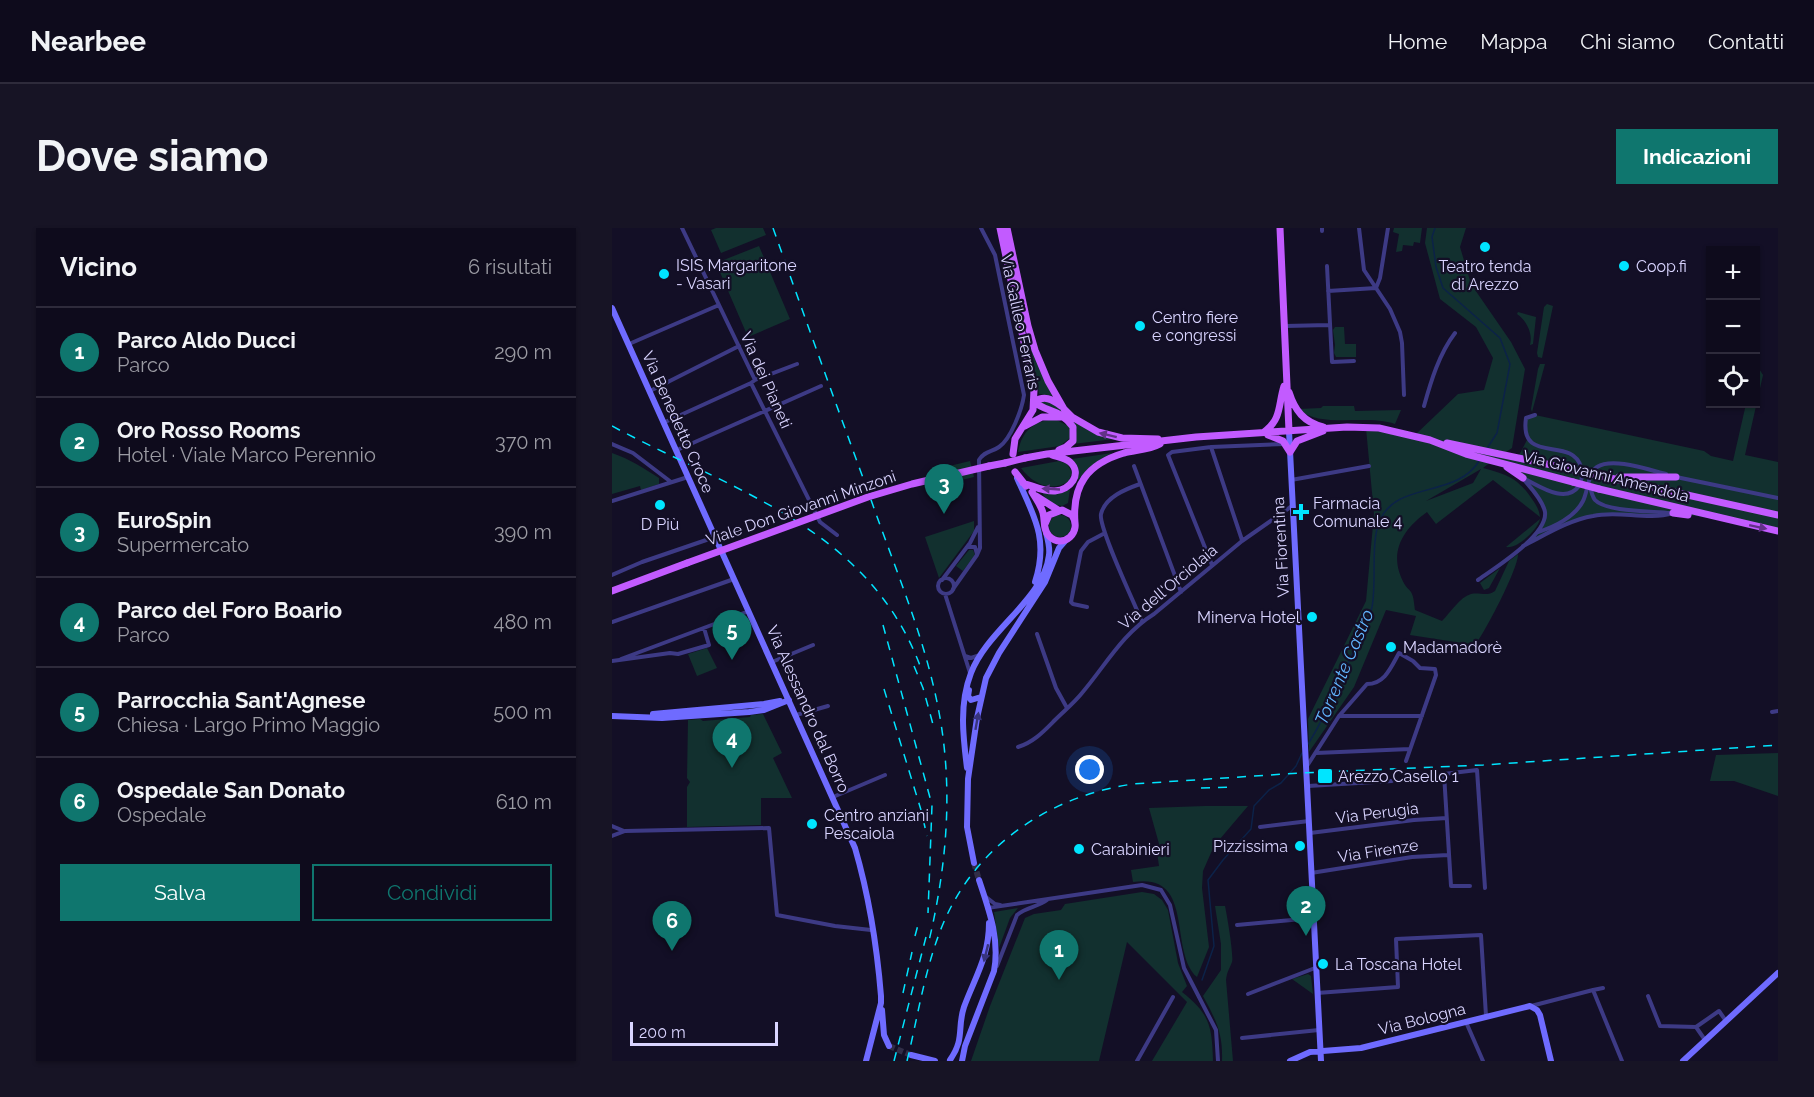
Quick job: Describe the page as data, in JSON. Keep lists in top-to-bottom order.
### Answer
{
  "streets": {
    "main road": [
      "Via Benedetto Croce",
      "Via Giovanni Amendola",
      "Viale Don Giovanni Minzoni",
      "Via Fiorentina",
      "Via Alessandro dal Borro",
      "Via Bologna"
    ],
    "street": [
      "Via Galileo Ferraris",
      "Via dei Pianeti",
      "Via dell'Orciolaia",
      "Via Perugia",
      "Via Firenze"
    ]
  },
  "crossings": [
    ["Via Benedetto Croce", "Via Alessandro dal Borro"],
    ["Via Giovanni Amendola", "Viale Don Giovanni Minzoni"],
    ["Via Giovanni Amendola", "Via Fiorentina"],
    ["Viale Don Giovanni Minzoni", "Via Fiorentina"],
    ["Via Fiorentina", "Via dell'Orciolaia"],
    ["Via Fiorentina", "Via Perugia"],
    ["Via Fiorentina", "Via Firenze"],
    ["Via Fiorentina", "Via Bologna"]
  ],
  "water": ["Torrente Castro"],
  "places": {
    "other": [
      "Teatro tenda di Arezzo",
      "Coop.fi",
      "ISIS Margaritone - Vasari",
      "Centro fiere e congressi",
      "D Più",
      "Minerva Hotel",
      "Madamadorè",
      "Centro anziani Pescaiola",
      "Pizzissima",
      "Carabinieri",
      "La Toscana Hotel"
    ],
    "health": ["Farmacia Comunale 4"],
    "transit": ["Arezzo Casello 1"]
  },
  "scale_bar": "200 m",
  "page": {
    "header": "Nearbee",
    "nav": [
      "Home",
      "Mappa",
      "Chi siamo",
      "Contatti"
    ],
    "buttons": [
      "Indicazioni",
      ["Salva", "Condividi"]
    ],
    "title": "Dove siamo",
    "heading": ["Vicino", "6 risultati"],
    "map_buttons": ["+", "−"],
    "list": [
      {
        "mark": "1",
        "name": "Parco Aldo Ducci",
        "note": "Parco",
        "value": "290 m"
      },
      {
        "mark": "2",
        "name": "Oro Rosso Rooms",
        "note": "Hotel · Viale Marco Perennio",
        "value": "370 m"
      },
      {
        "mark": "3",
        "name": "EuroSpin",
        "note": "Supermercato",
        "value": "390 m"
      },
      {
        "mark": "4",
        "name": "Parco del Foro Boario",
        "note": "Parco",
        "value": "480 m"
      },
      {
        "mark": "5",
        "name": "Parrocchia Sant'Agnese",
        "note": "Chiesa · Largo Primo Maggio",
        "value": "500 m"
      },
      {
        "mark": "6",
        "name": "Ospedale San Donato",
        "note": "Ospedale",
        "value": "610 m"
      }
    ],
    "pins": [
      "3",
      "5",
      "4",
      "2",
      "6",
      "1"
    ],
    "scale": "200 m"
  }
}
